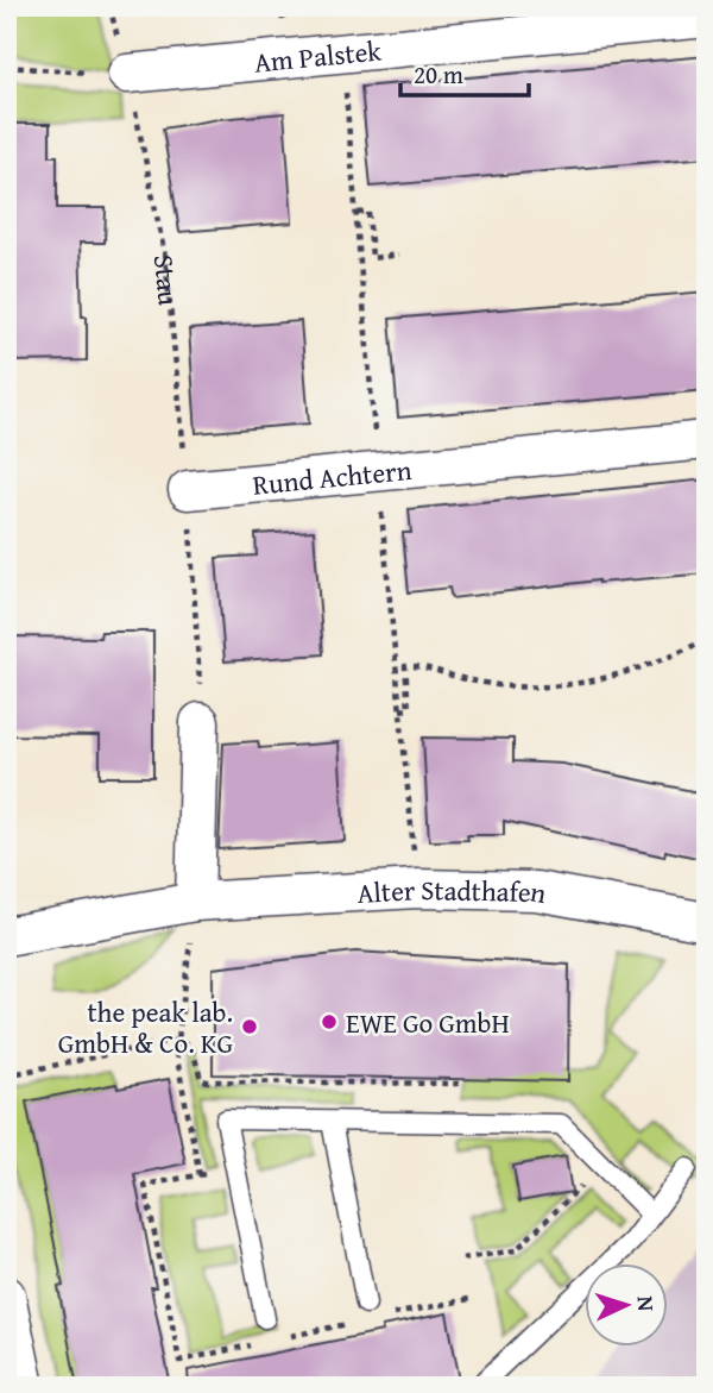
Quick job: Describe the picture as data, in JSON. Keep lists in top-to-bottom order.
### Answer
{
  "streets": {
    "street": ["Am Palstek", "Rund Achtern", "Alter Stadthafen"],
    "path": ["Stau"]
  },
  "crossings": [
    ["Am Palstek", "Stau"],
    ["Stau", "Rund Achtern"]
  ],
  "places": ["EWE Go GmbH", "the peak lab. GmbH & Co. KG"],
  "scale_bar": "20 m",
  "north": "right"
}
